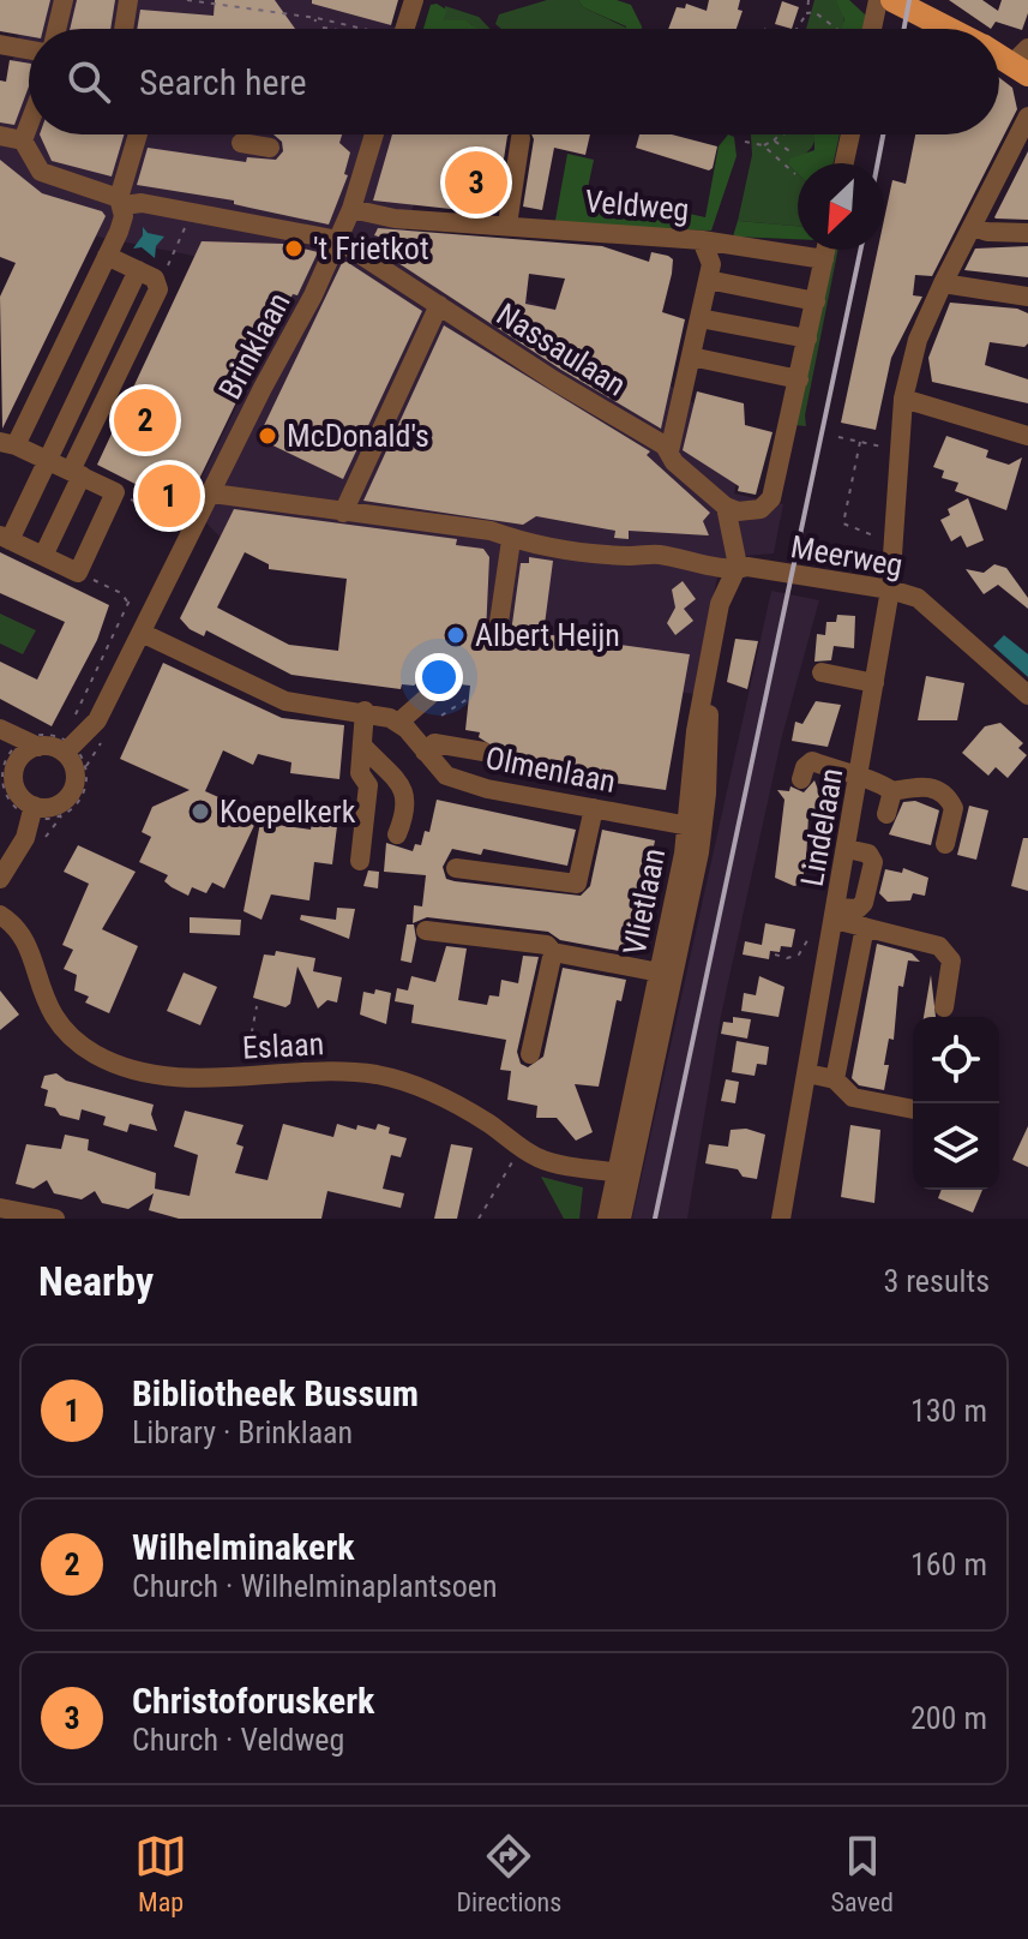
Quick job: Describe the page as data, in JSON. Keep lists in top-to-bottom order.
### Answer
{
  "streets": {
    "street": [
      "Veldweg",
      "Brinklaan",
      "Nassaulaan",
      "Meerweg",
      "Olmenlaan",
      "Lindelaan",
      "Vlietlaan",
      "Eslaan"
    ]
  },
  "crossings": [
    ["Veldweg", "Brinklaan"],
    ["Veldweg", "Nassaulaan"],
    ["Brinklaan", "Nassaulaan"],
    ["Brinklaan", "Meerweg"],
    ["Brinklaan", "Olmenlaan"],
    ["Meerweg", "Lindelaan"],
    ["Meerweg", "Vlietlaan"],
    ["Olmenlaan", "Vlietlaan"],
    ["Vlietlaan", "Eslaan"]
  ],
  "places": [
    "'t Frietkot",
    "McDonald's",
    "Albert Heijn",
    "Koepelkerk"
  ],
  "north": "bottom left",
  "page": {
    "search": "Search here",
    "pins": ["3", "2", "1"],
    "heading": ["Nearby", "3 results"],
    "list": [
      {
        "mark": "1",
        "name": "Bibliotheek Bussum",
        "note": "Library · Brinklaan",
        "value": "130 m"
      },
      {
        "mark": "2",
        "name": "Wilhelminakerk",
        "note": "Church · Wilhelminaplantsoen",
        "value": "160 m"
      },
      {
        "mark": "3",
        "name": "Christoforuskerk",
        "note": "Church · Veldweg",
        "value": "200 m"
      }
    ],
    "nav": ["Map", "Directions", "Saved"]
  }
}
